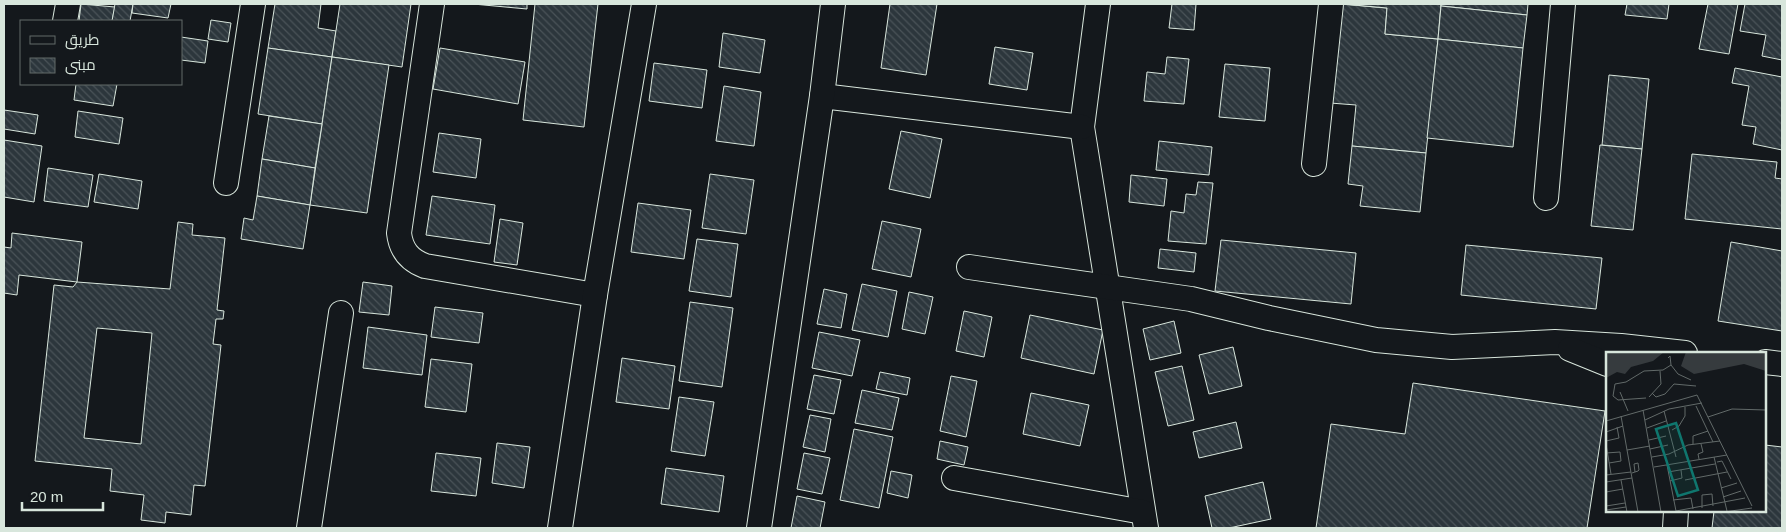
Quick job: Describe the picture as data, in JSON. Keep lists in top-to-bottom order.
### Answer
{
  "legend": ["طريق", "مبنى"],
  "scale_bar": "20 m"
}
